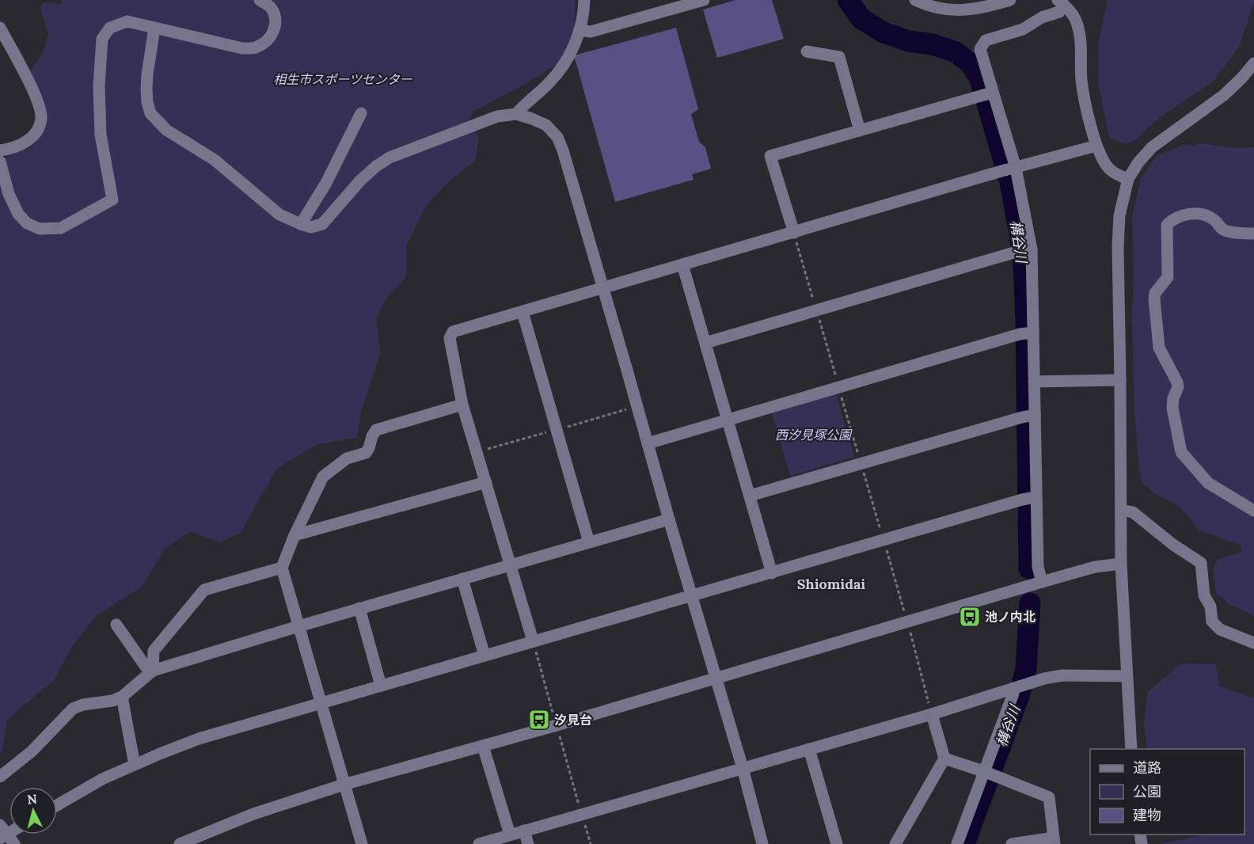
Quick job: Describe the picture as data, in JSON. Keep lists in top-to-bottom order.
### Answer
{
  "districts": ["Shiomidai"],
  "water": ["構谷川"],
  "parks": ["相生市スポーツセンター", "西汐見塚公園"],
  "places": {
    "bus stop": ["池ノ内北", "汐見台"]
  },
  "legend": ["道路", "公園", "建物"],
  "north": "top"
}
